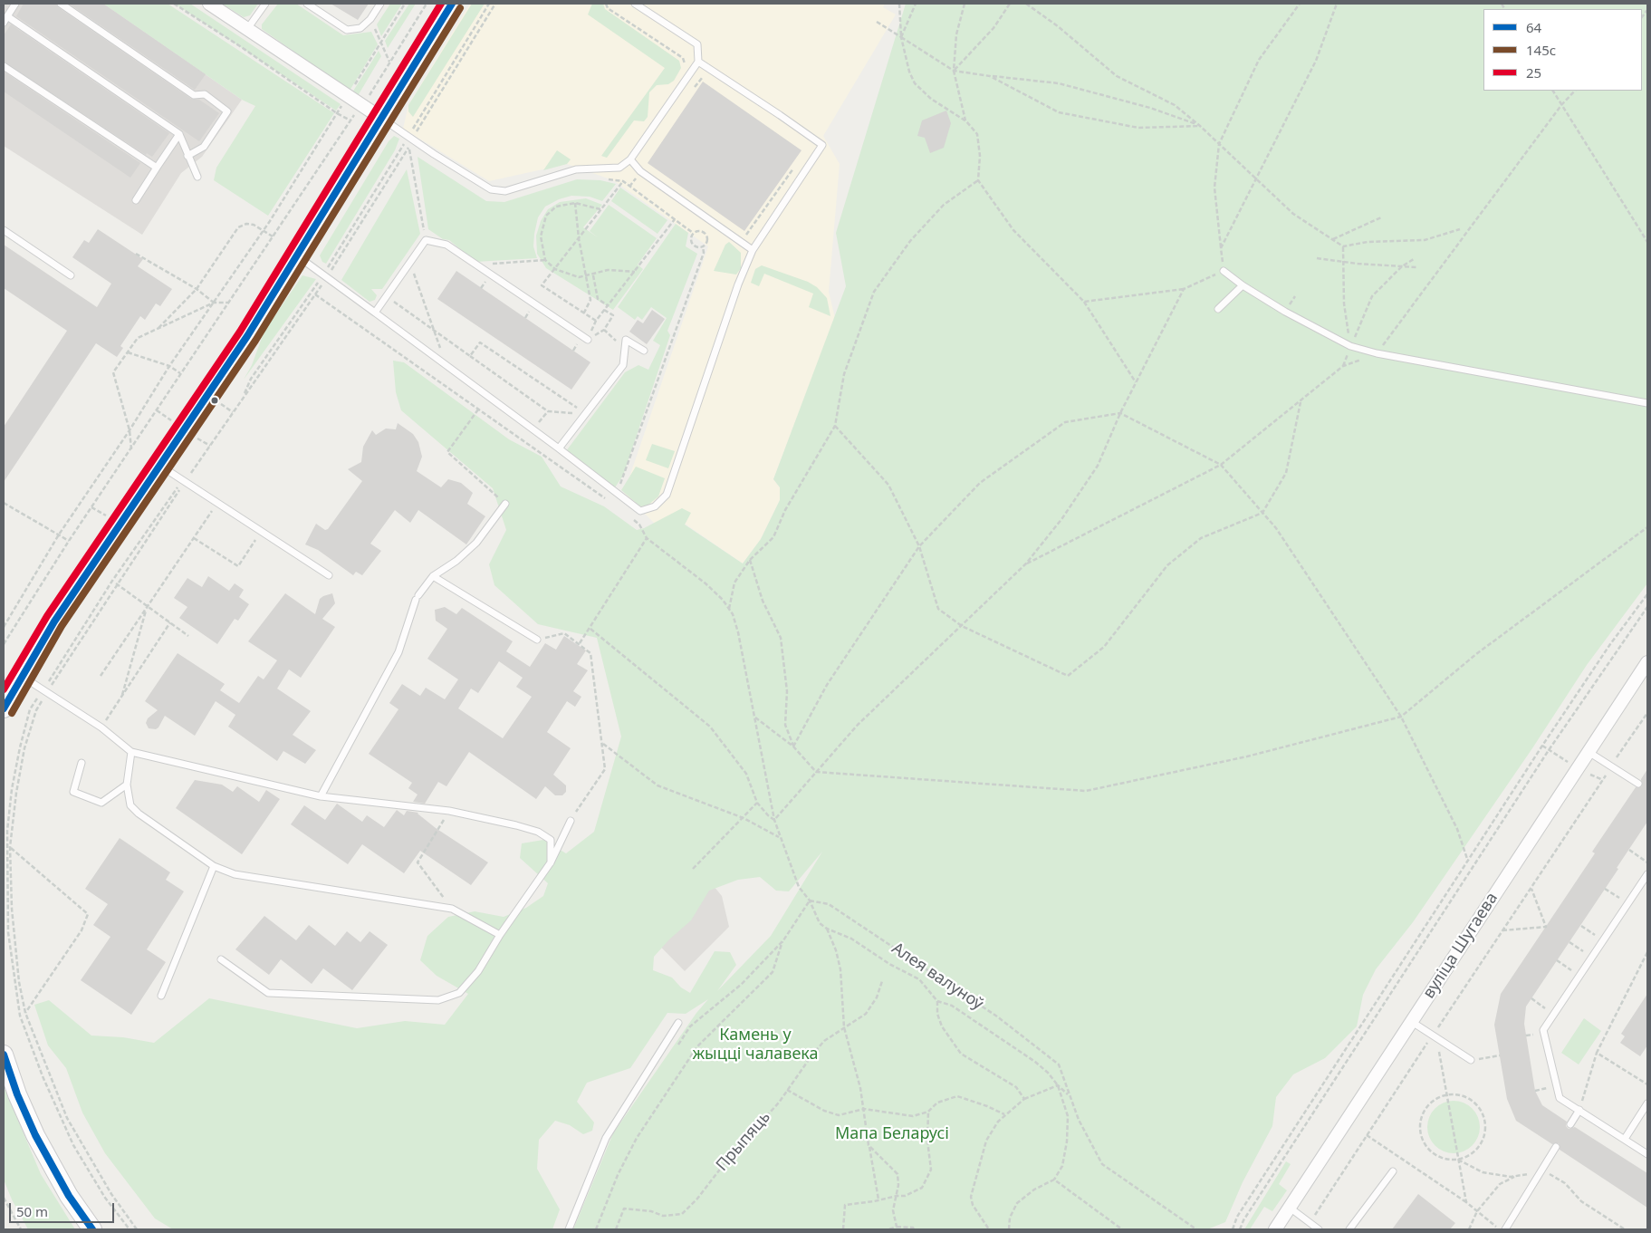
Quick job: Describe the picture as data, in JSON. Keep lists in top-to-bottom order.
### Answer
{
  "streets": {
    "street": ["вуліца Шугаева"],
    "path": ["Алея валуноў", "Прыпяць"]
  },
  "parks": ["Камень у жыцці чалавека", "Мапа Беларусі"],
  "lines": ["transit line 64", "transit line 25", "transit line 145с"],
  "legend": ["64", "145с", "25"],
  "scale_bar": "50 m"
}
